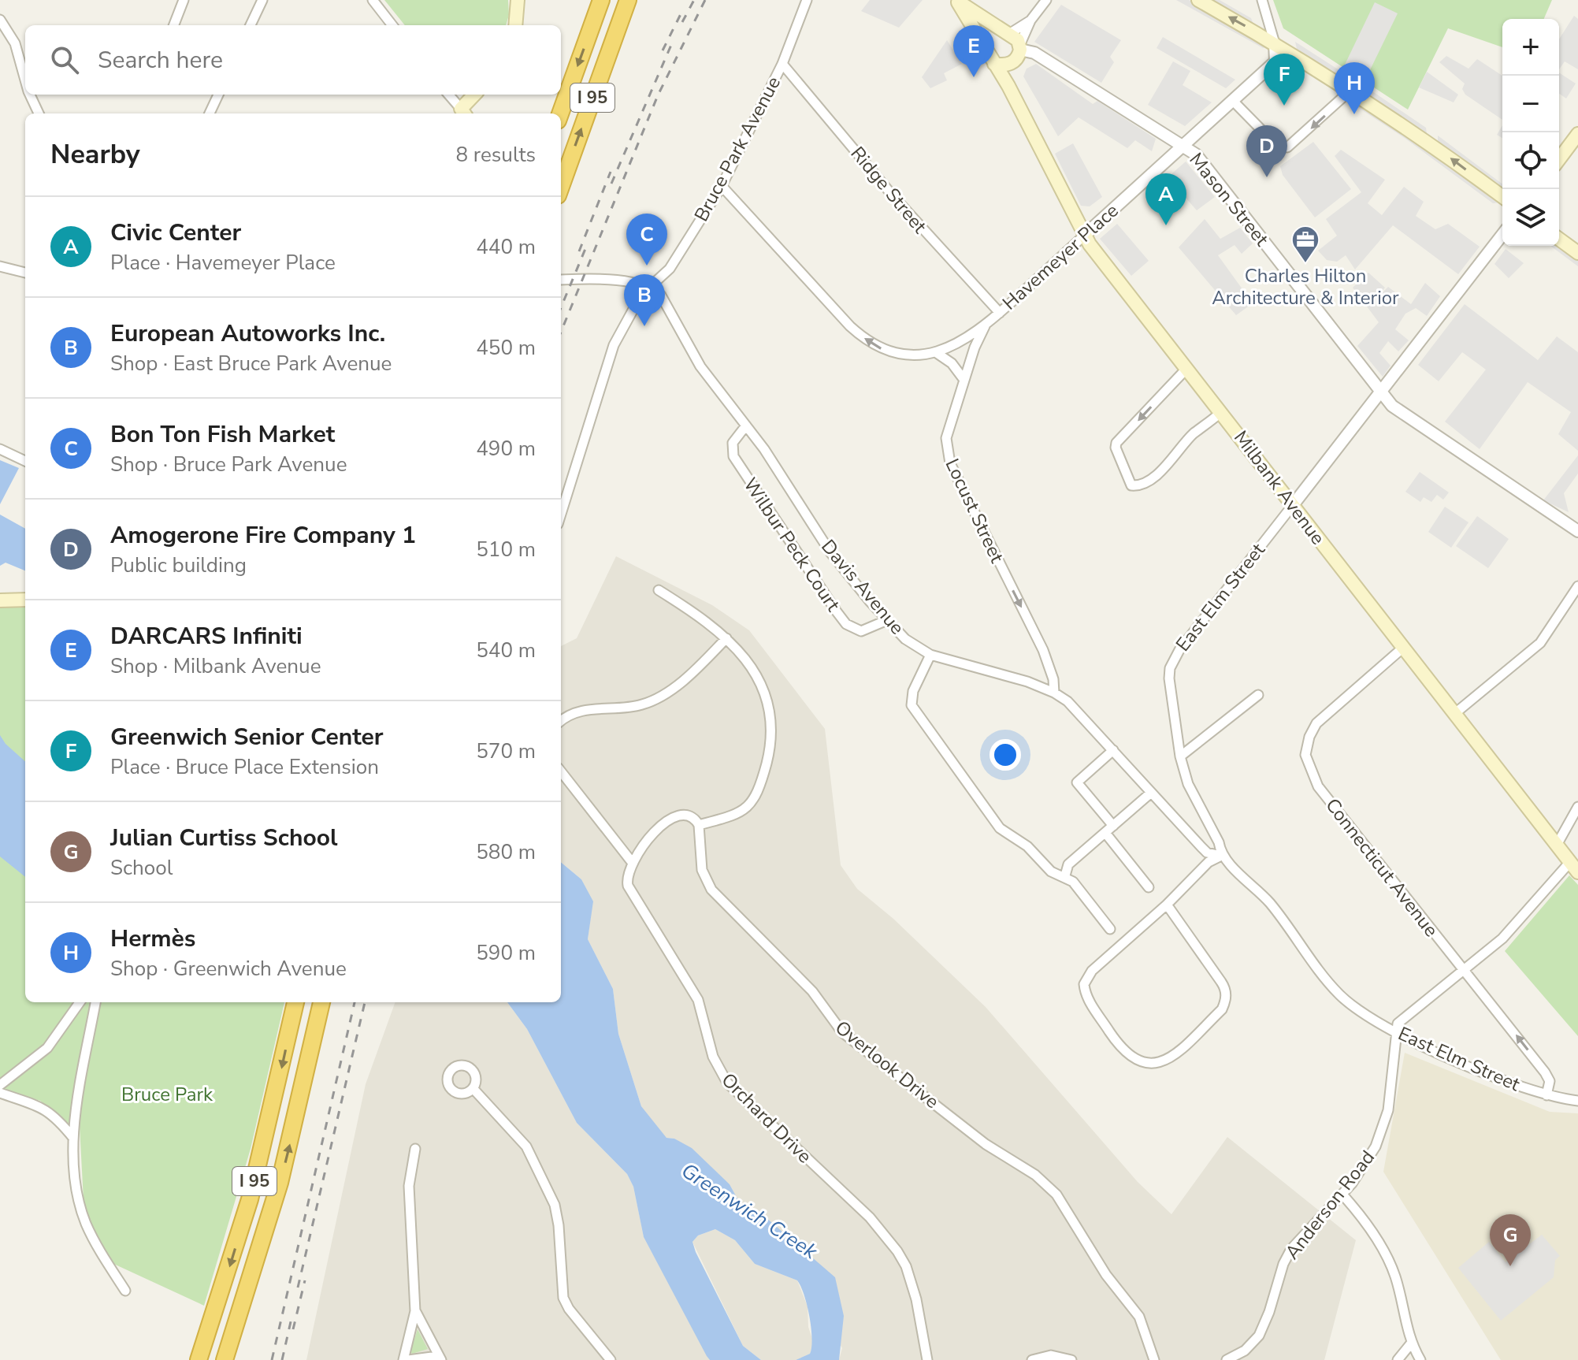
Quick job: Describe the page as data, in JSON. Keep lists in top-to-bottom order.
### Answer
{
  "streets": {
    "highway": ["I 95"],
    "main road": ["Mason Street", "Milbank Avenue"],
    "street": [
      "Bruce Park Avenue",
      "Ridge Street",
      "Havemeyer Place",
      "Locust Street",
      "Wilbur Peck Court",
      "Davis Avenue",
      "East Elm Street",
      "Connecticut Avenue",
      "Overlook Drive",
      "Orchard Drive",
      "Anderson Road"
    ]
  },
  "crossings": [
    ["Bruce Park Avenue", "Ridge Street"],
    ["Bruce Park Avenue", "Havemeyer Place"],
    ["Bruce Park Avenue", "Davis Avenue"],
    ["Ridge Street", "Havemeyer Place"],
    ["Mason Street", "Havemeyer Place"],
    ["Mason Street", "Milbank Avenue"],
    ["Mason Street", "East Elm Street"],
    ["Havemeyer Place", "Milbank Avenue"],
    ["Havemeyer Place", "Locust Street"],
    ["Milbank Avenue", "East Elm Street"],
    ["Milbank Avenue", "Connecticut Avenue"],
    ["Locust Street", "Davis Avenue"],
    ["Wilbur Peck Court", "Davis Avenue"],
    ["Davis Avenue", "East Elm Street"],
    ["East Elm Street", "Connecticut Avenue"],
    ["East Elm Street", "Anderson Road"]
  ],
  "one_way": ["Havemeyer Place", "Locust Street"],
  "water": ["Greenwich Creek"],
  "parks": ["Bruce Park"],
  "places": {
    "office": ["Charles Hilton Architecture & Interior"]
  },
  "page": {
    "map_buttons": ["+", "−"],
    "pins": [
      "E",
      "F",
      "H",
      "D",
      "A",
      "C",
      "B",
      "G"
    ],
    "search": "Search here",
    "heading": ["Nearby", "8 results"],
    "list": [
      {
        "mark": "A",
        "name": "Civic Center",
        "note": "Place · Havemeyer Place",
        "value": "440 m"
      },
      {
        "mark": "B",
        "name": "European Autoworks Inc.",
        "note": "Shop · East Bruce Park Avenue",
        "value": "450 m"
      },
      {
        "mark": "C",
        "name": "Bon Ton Fish Market",
        "note": "Shop · Bruce Park Avenue",
        "value": "490 m"
      },
      {
        "mark": "D",
        "name": "Amogerone Fire Company 1",
        "note": "Public building",
        "value": "510 m"
      },
      {
        "mark": "E",
        "name": "DARCARS Infiniti",
        "note": "Shop · Milbank Avenue",
        "value": "540 m"
      },
      {
        "mark": "F",
        "name": "Greenwich Senior Center",
        "note": "Place · Bruce Place Extension",
        "value": "570 m"
      },
      {
        "mark": "G",
        "name": "Julian Curtiss School",
        "note": "School",
        "value": "580 m"
      },
      {
        "mark": "H",
        "name": "Hermès",
        "note": "Shop · Greenwich Avenue",
        "value": "590 m"
      }
    ]
  }
}
